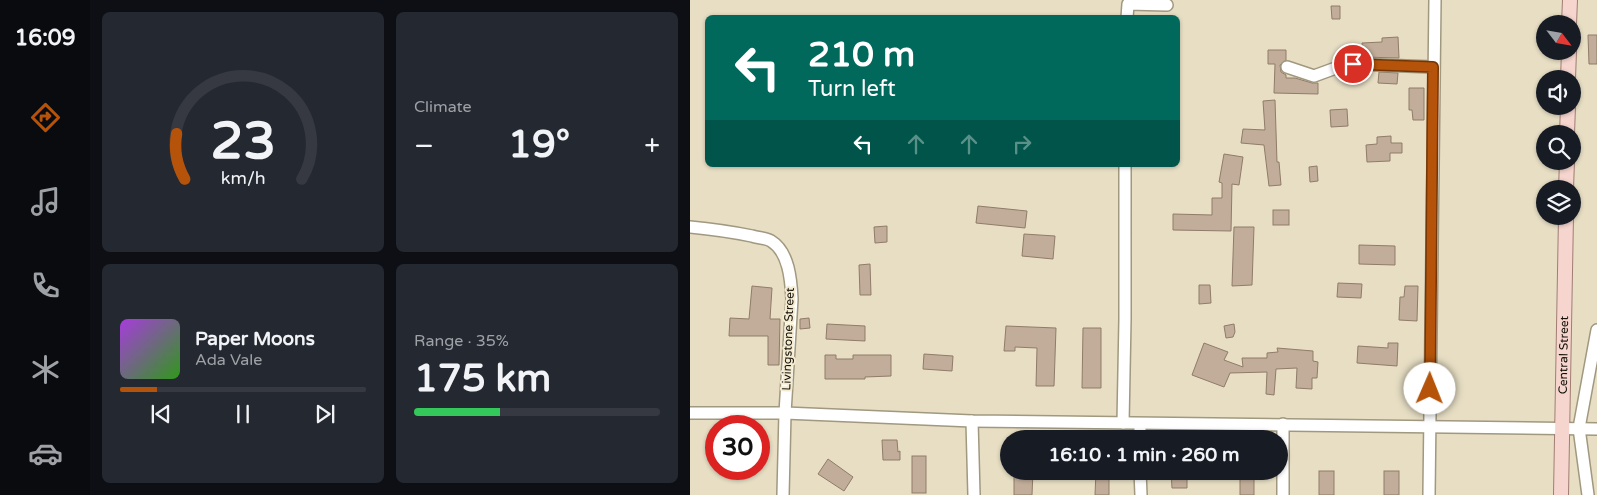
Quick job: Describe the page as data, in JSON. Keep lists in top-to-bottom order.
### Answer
{
  "streets": {
    "main road": ["Central Street"],
    "street": ["Livingstone Street"]
  },
  "north": "bottom right",
  "page": {
    "tabs": "16:09",
    "tile": [
      "Climate",
      ["Range · 35%", "175 km"]
    ],
    "turn": ["210 m", "Turn left"],
    "heat": ["−", "19°", "+"],
    "song": ["Paper Moons", "Ada Vale"],
    "limit": "30",
    "trip": "16:10 · 1 min · 260 m",
    "gauge": ["23", "km/h"]
  }
}
